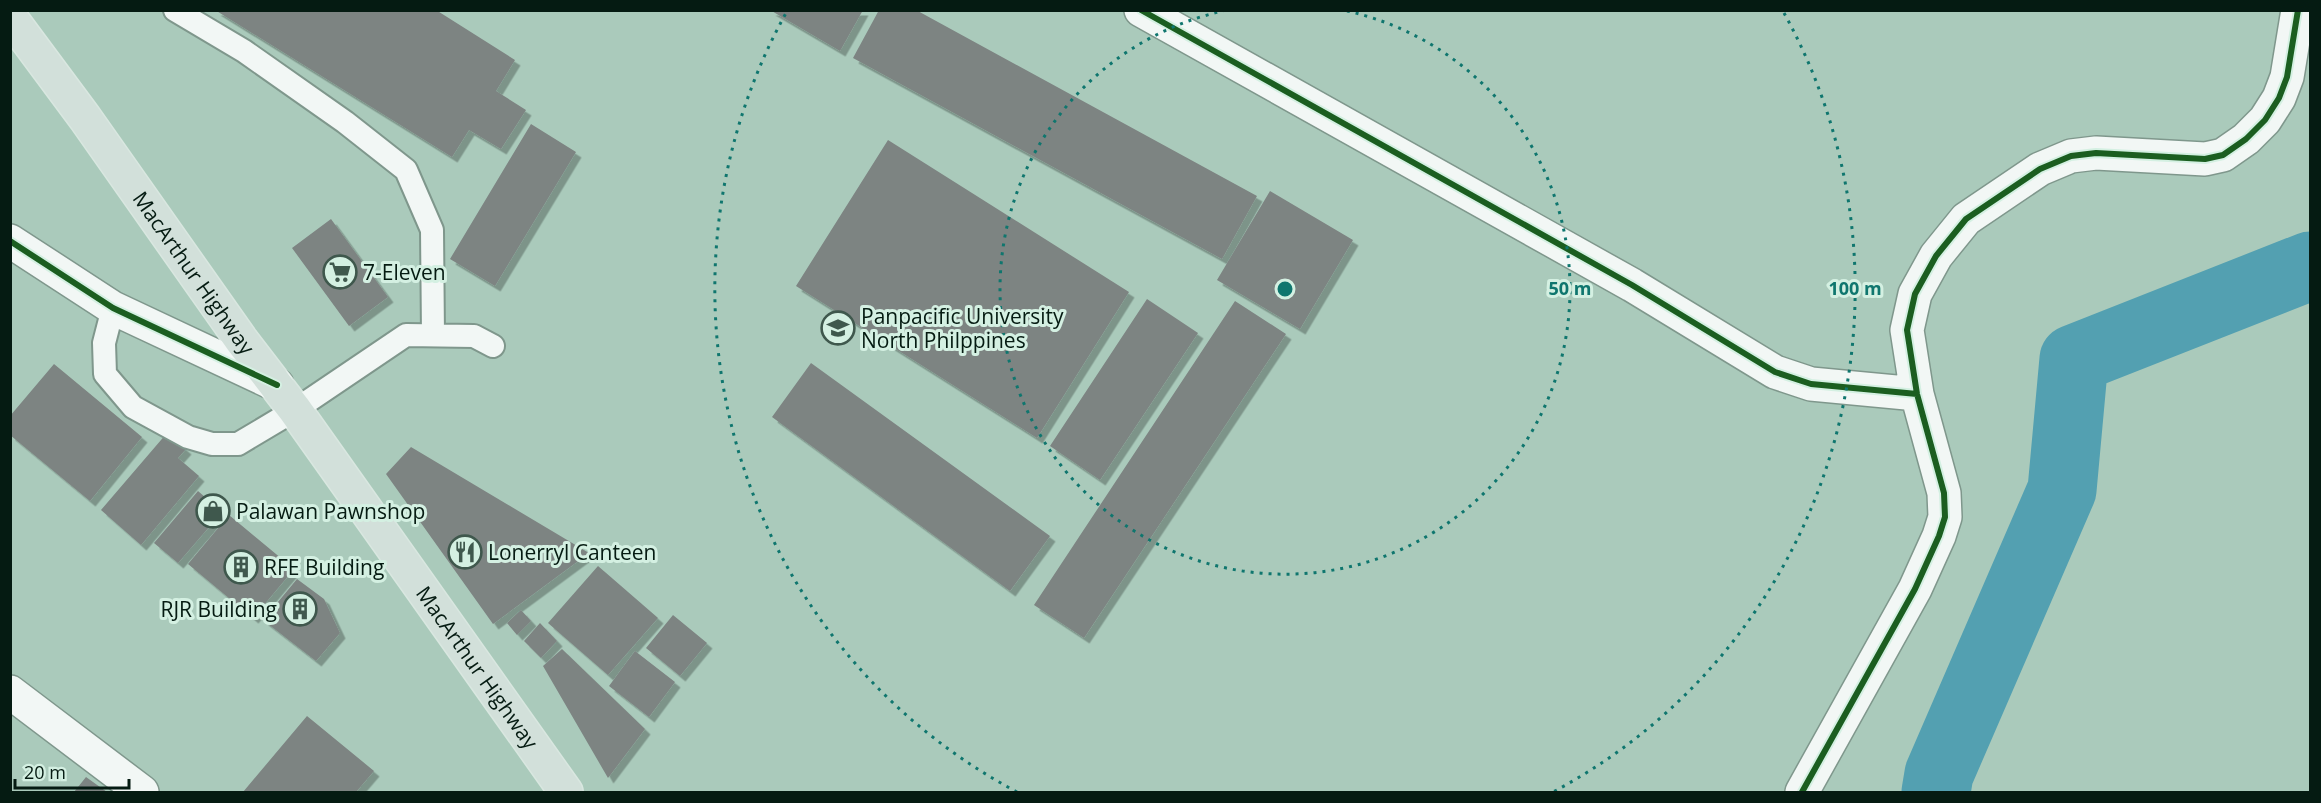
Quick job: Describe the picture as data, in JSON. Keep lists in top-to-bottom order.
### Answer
{
  "streets": {
    "main road": ["MacArthur Highway"]
  },
  "places": {
    "supermarket": ["7-Eleven"],
    "school or university": ["Panpacific University North Philppines"],
    "shop": ["Palawan Pawnshop"],
    "restaurant": ["Lonerryl Canteen"],
    "building": ["RFE Building", "RJR Building"]
  },
  "scale_bar": "20 m",
  "rings": ["50 m", "100 m"]
}
